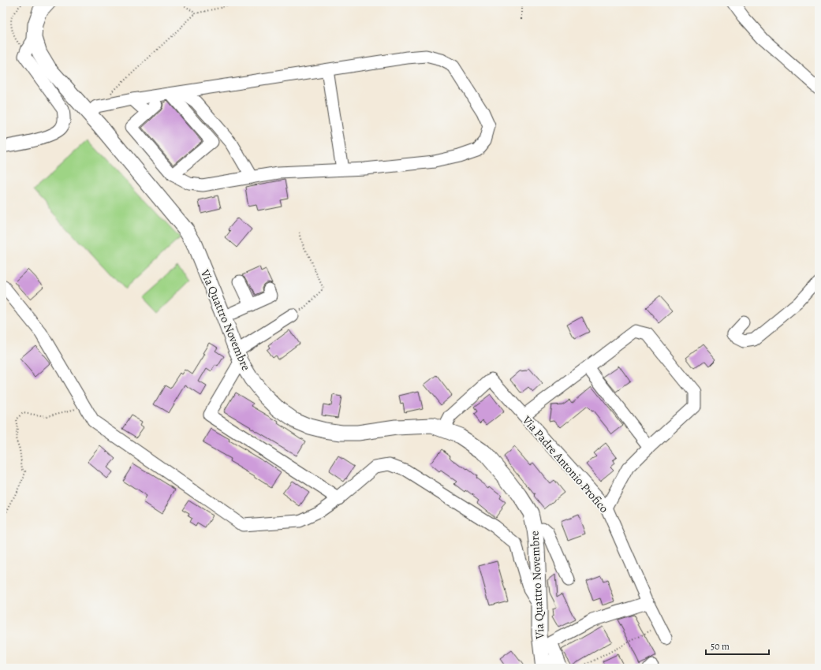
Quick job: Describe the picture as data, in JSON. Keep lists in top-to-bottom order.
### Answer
{
  "streets": {
    "main road": ["Via Quattro Novembre"],
    "street": ["Via Padre Antonio Profico"]
  },
  "crossings": [
    ["Via Quattro Novembre", "Via Padre Antonio Profico"]
  ],
  "scale_bar": "50 m"
}
